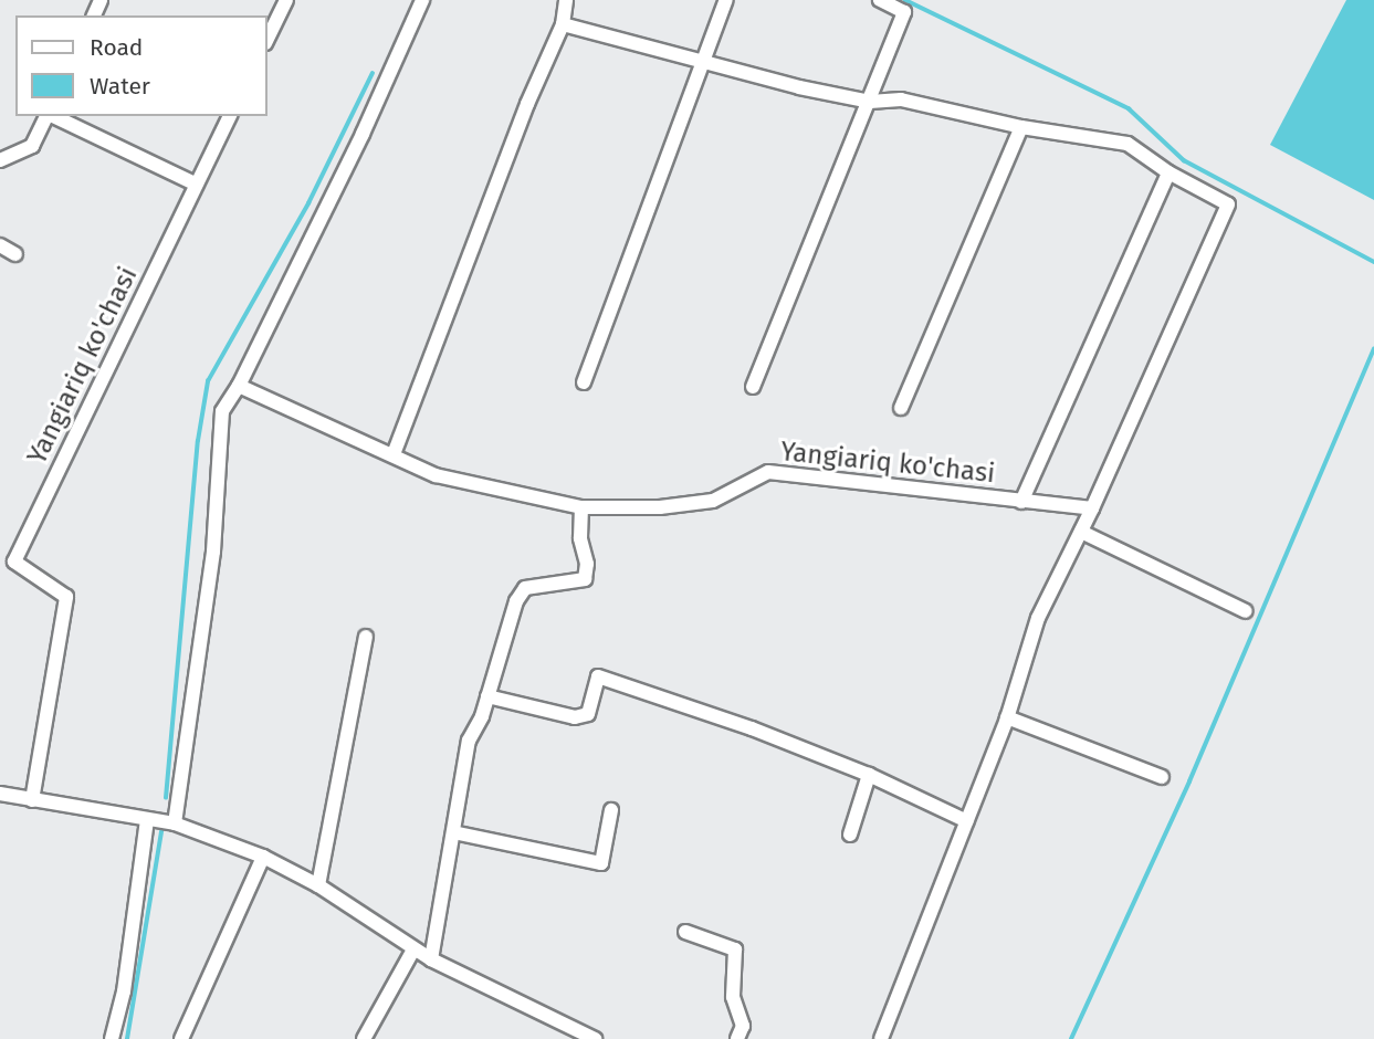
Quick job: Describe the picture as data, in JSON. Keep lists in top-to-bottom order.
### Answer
{
  "streets": {
    "street": ["Yangiariq ko'chasi"]
  },
  "legend": ["Road", "Water"]
}
